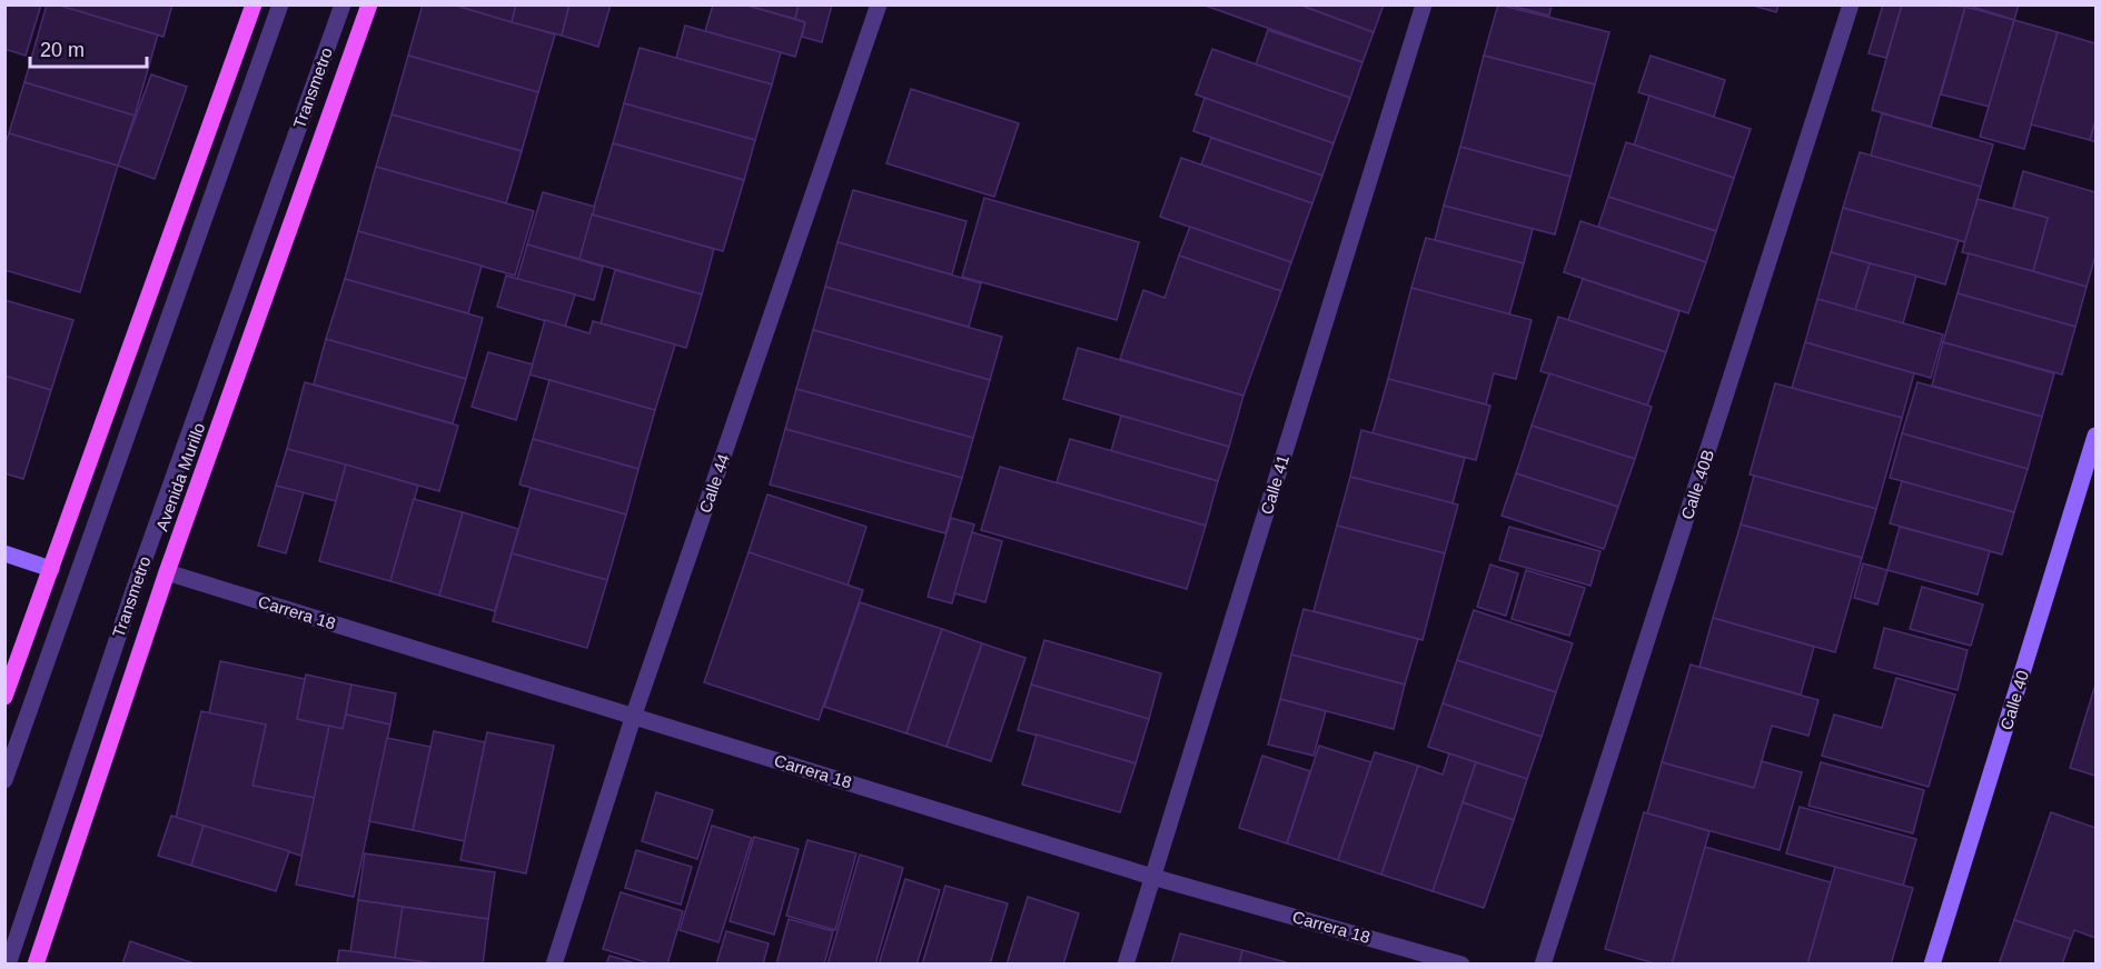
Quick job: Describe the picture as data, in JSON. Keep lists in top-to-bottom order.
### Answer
{
  "streets": {
    "main road": ["Avenida Murillo"],
    "street": [
      "Transmetro",
      "Calle 44",
      "Calle 41",
      "Calle 40B",
      "Carrera 18",
      "Calle 40"
    ]
  },
  "crossings": [
    ["Avenida Murillo", "Carrera 18"],
    ["Calle 44", "Carrera 18"],
    ["Calle 41", "Carrera 18"]
  ],
  "scale_bar": "20 m"
}
